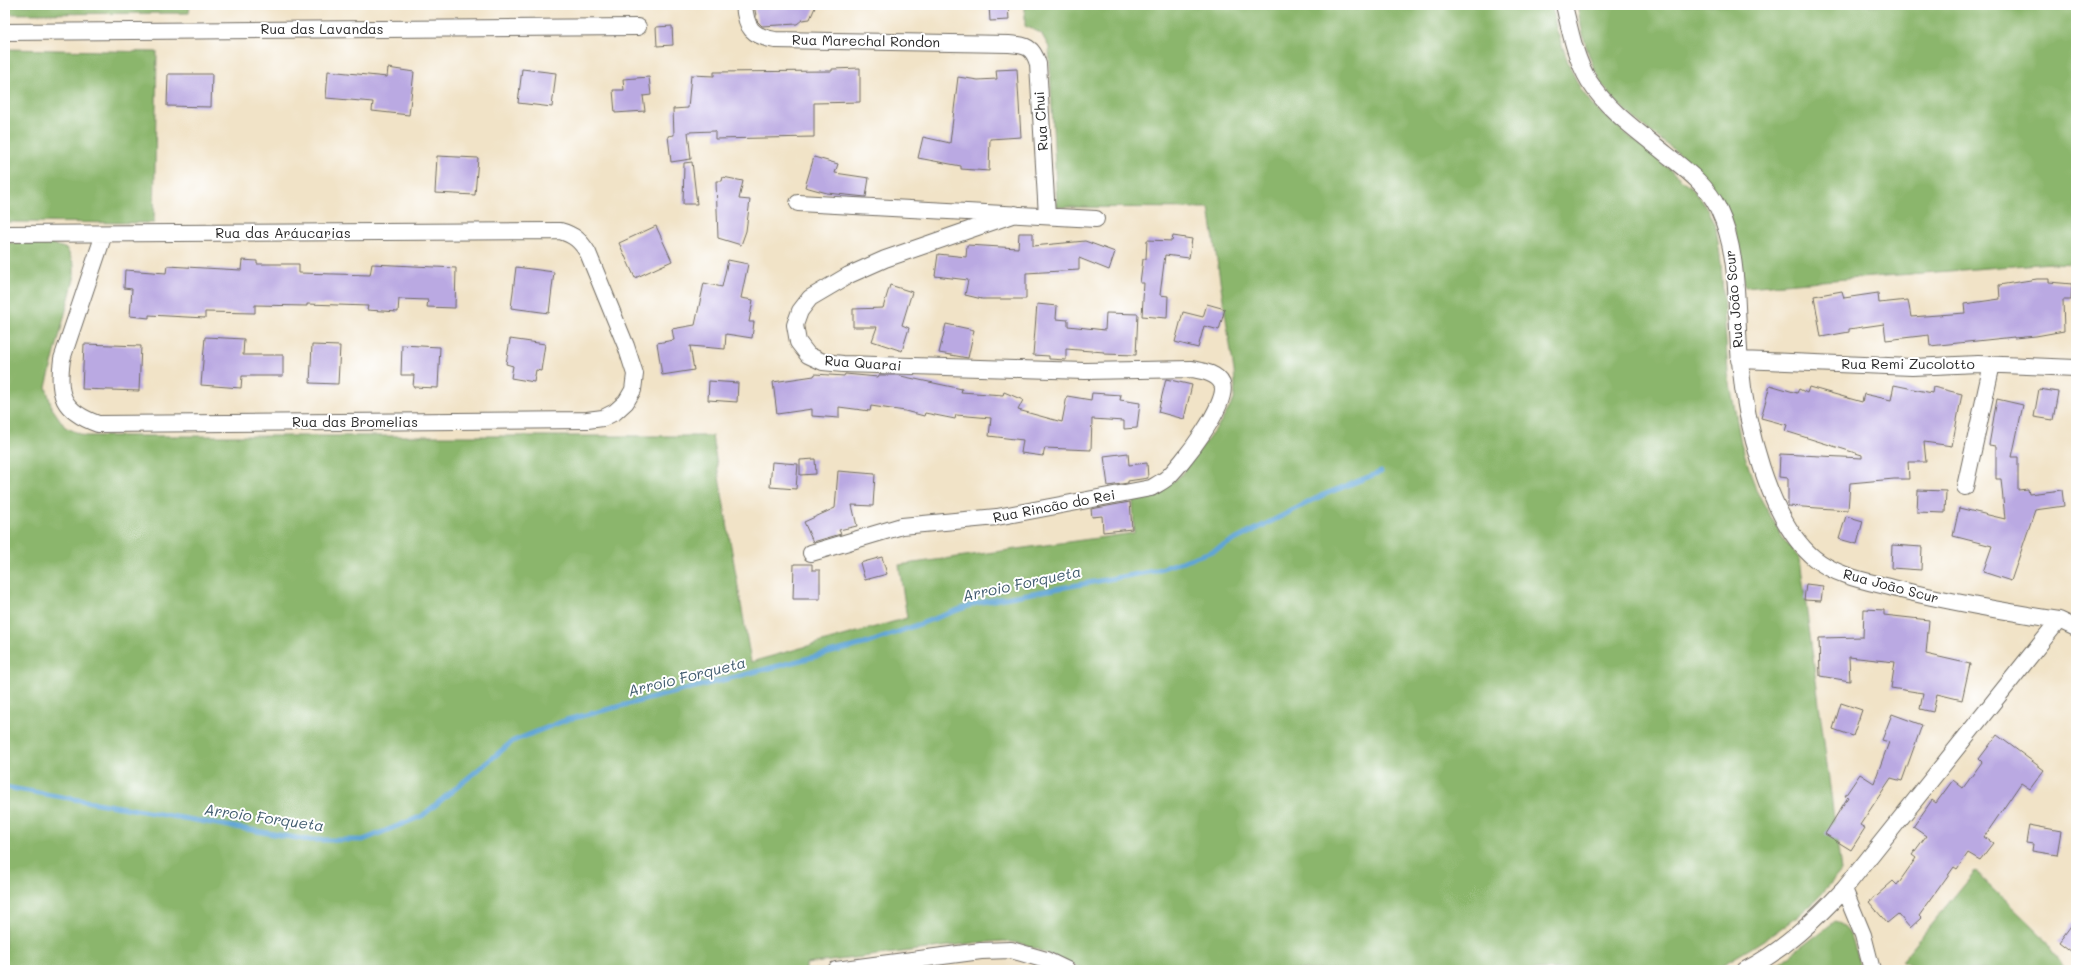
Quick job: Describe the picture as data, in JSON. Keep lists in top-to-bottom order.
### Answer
{
  "streets": {
    "street": [
      "Rua das Lavandas",
      "Rua Marechal Rondon",
      "Rua Chui",
      "Rua das Aráucarias",
      "Rua João Scur",
      "Rua Quarai",
      "Rua Remi Zucolotto",
      "Rua das Bromelias",
      "Rua Rincão do Rei"
    ]
  },
  "crossings": [
    ["Rua Marechal Rondon", "Rua Chui"],
    ["Rua das Aráucarias", "Rua das Bromelias"],
    ["Rua João Scur", "Rua Remi Zucolotto"],
    ["Rua Quarai", "Rua Rincão do Rei"]
  ],
  "water": ["Arroio Forqueta"]
}
